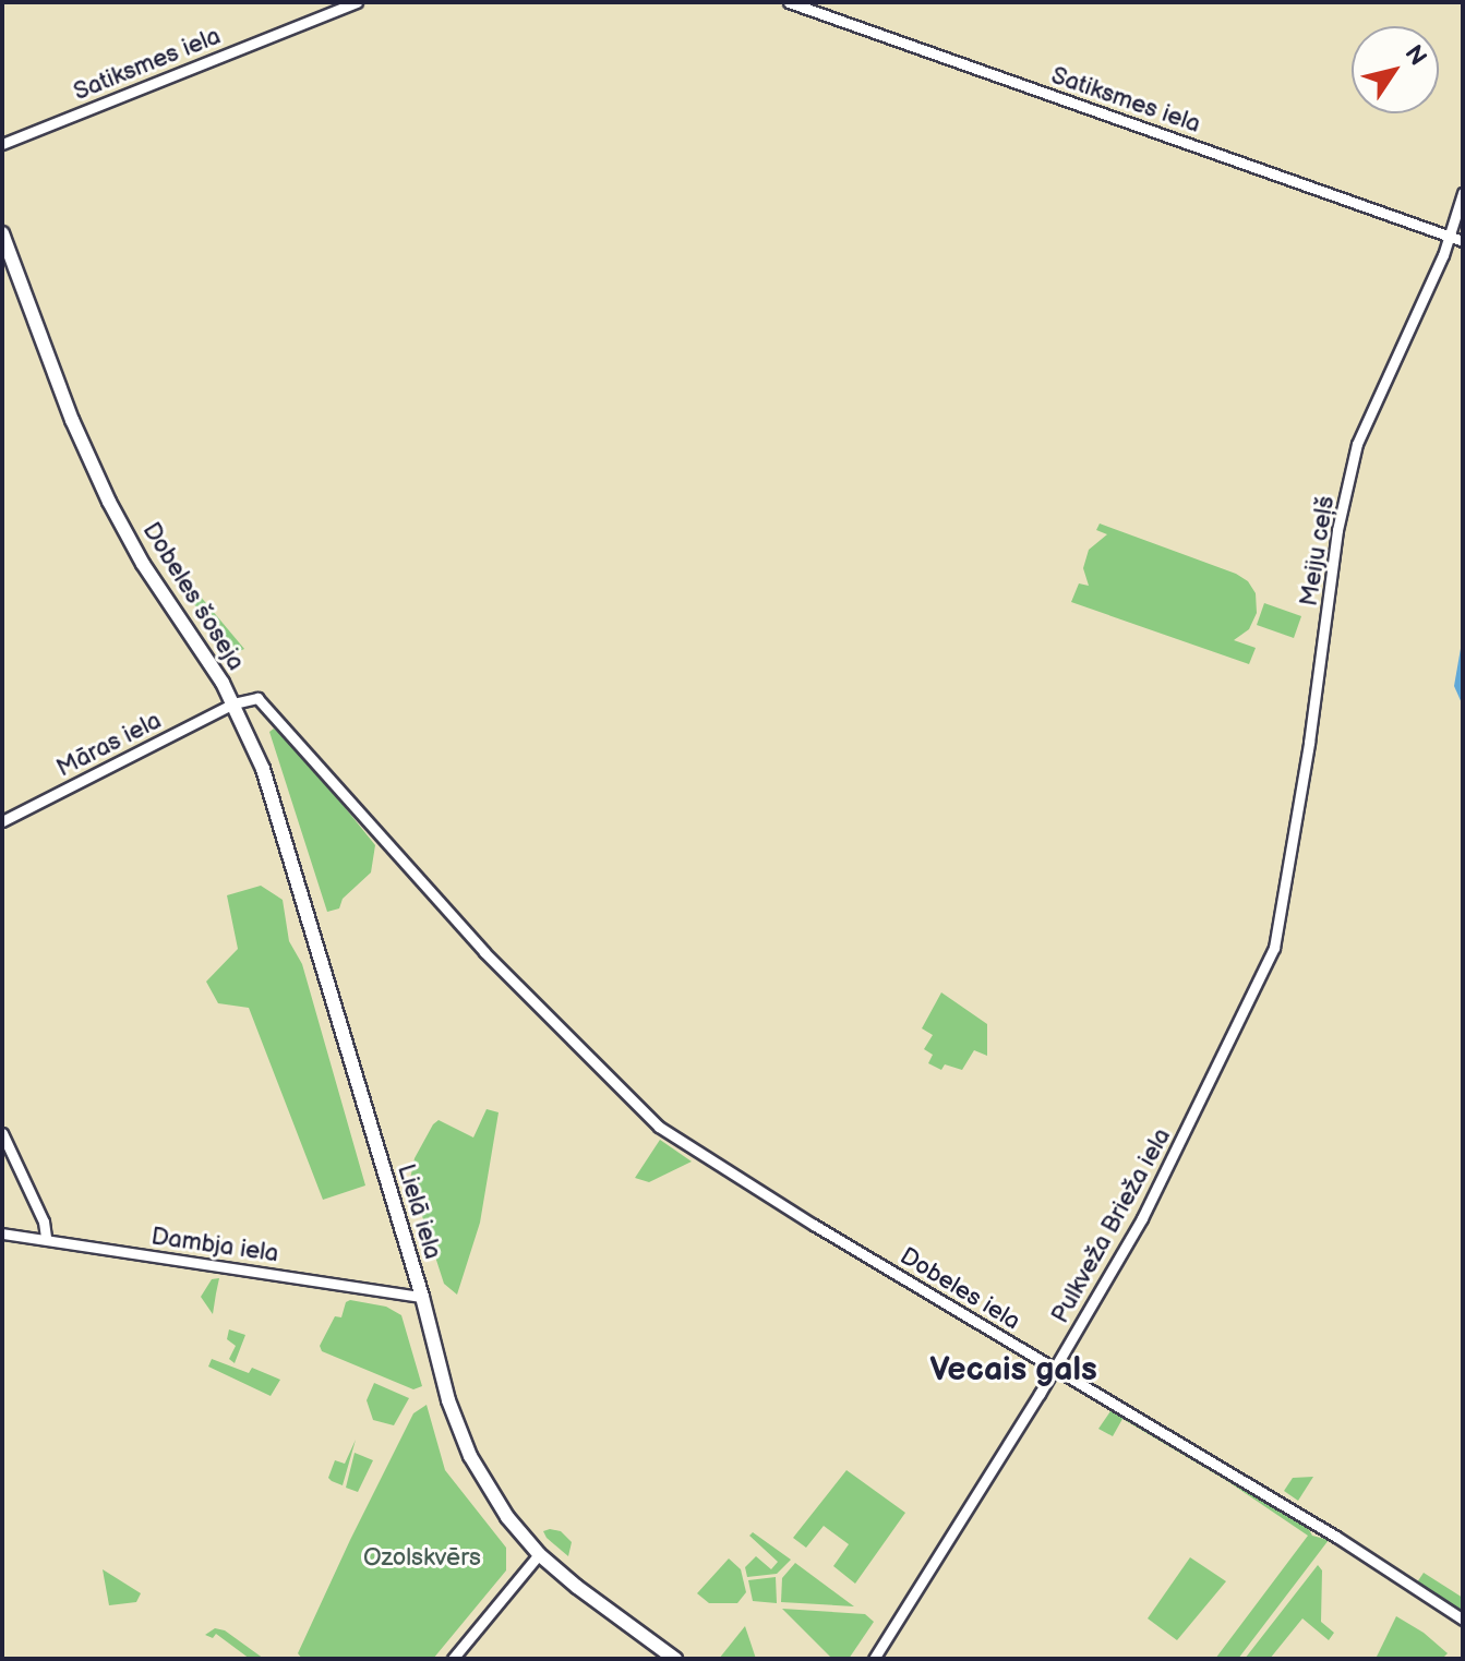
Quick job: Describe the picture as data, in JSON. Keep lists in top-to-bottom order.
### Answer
{
  "streets": {
    "main road": ["Dobeles šoseja", "Lielā iela"],
    "street": [
      "Satiksmes iela",
      "Meiju ceļš",
      "Māras iela",
      "Pulkveža Brieža iela",
      "Dambja iela",
      "Dobeles iela"
    ]
  },
  "crossings": [
    ["Satiksmes iela", "Meiju ceļš"],
    ["Meiju ceļš", "Pulkveža Brieža iela"],
    ["Dobeles šoseja", "Māras iela"],
    ["Dobeles šoseja", "Lielā iela"],
    ["Dobeles šoseja", "Dobeles iela"],
    ["Māras iela", "Lielā iela"],
    ["Lielā iela", "Dambja iela"],
    ["Pulkveža Brieža iela", "Dobeles iela"]
  ],
  "districts": ["Vecais gals"],
  "parks": ["Ozolskvērs"],
  "north": "top right"
}
